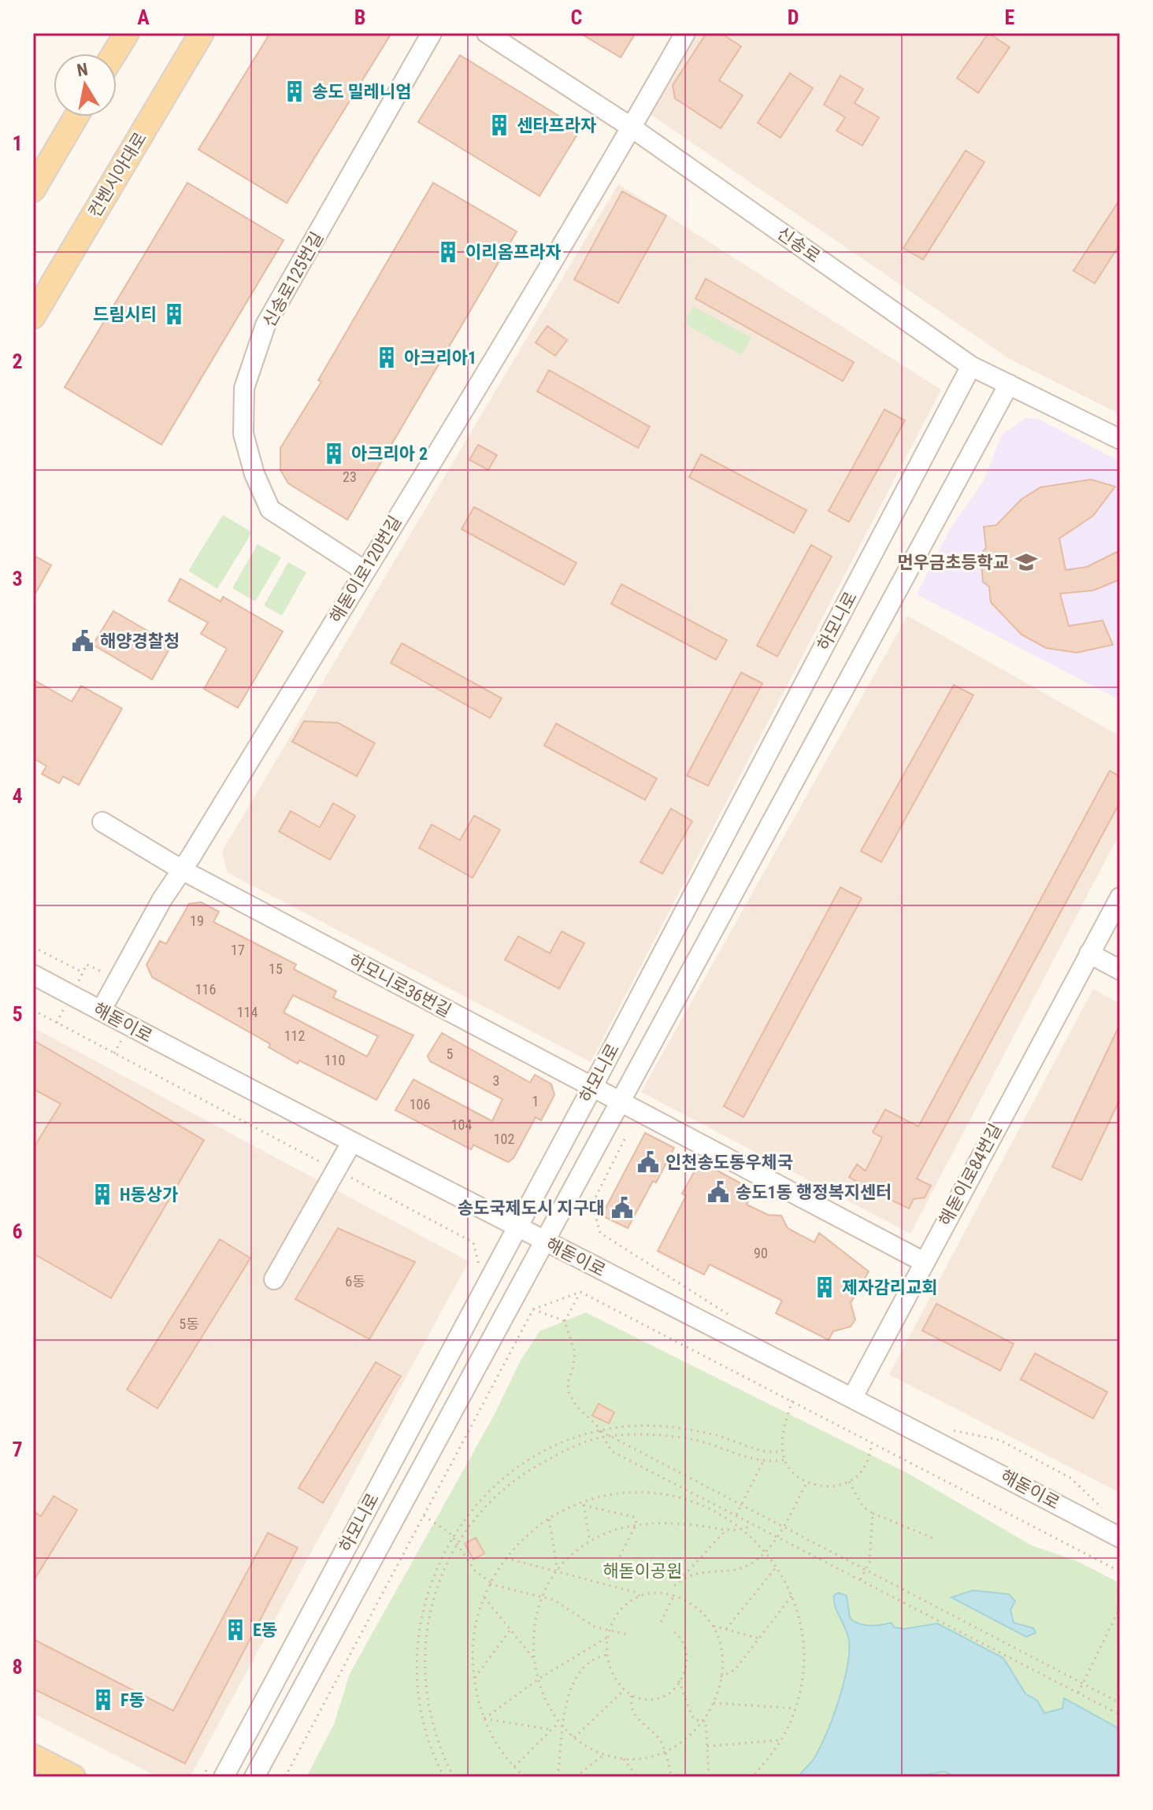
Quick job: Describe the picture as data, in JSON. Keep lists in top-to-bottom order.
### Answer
{
  "streets": {
    "main road": ["컨벤시아대로"],
    "street": [
      "신송로",
      "신송로125번길",
      "해돋이로120번길",
      "하모니로",
      "하모니로36번길",
      "해돋이로",
      "해돋이로84번길"
    ]
  },
  "crossings": [
    ["신송로", "해돋이로120번길"],
    ["신송로", "하모니로"],
    ["신송로125번길", "해돋이로120번길"],
    ["해돋이로120번길", "하모니로36번길"],
    ["해돋이로120번길", "해돋이로"],
    ["하모니로", "하모니로36번길"],
    ["하모니로", "해돋이로"],
    ["하모니로36번길", "해돋이로84번길"],
    ["해돋이로", "해돋이로84번길"]
  ],
  "parks": ["해돋이공원"],
  "places": {
    "building": [
      "송도 밀레니엄",
      "센타프라자",
      "이리옴프라자",
      "드림시티",
      "아크리아1",
      "아크리아 2",
      "H동상가",
      "제자감리교회",
      "E동",
      "F동"
    ],
    "school or university": ["먼우금초등학교"],
    "public building": [
      "해양경찰청",
      "인천송도동우체국",
      "송도1동 행정복지센터",
      "송도국제도시 지구대"
    ]
  },
  "house_numbers": [
    "23",
    "19",
    "17",
    "15",
    "116",
    "114",
    "112",
    "5",
    "110",
    "3",
    "1",
    "106",
    "104",
    "102",
    "90",
    "6동",
    "5동"
  ],
  "north": "top",
  "grid": {
    "columns": [
      "A",
      "B",
      "C",
      "D",
      "E"
    ],
    "rows": [
      "1",
      "2",
      "3",
      "4",
      "5",
      "6",
      "7",
      "8"
    ]
  }
}
